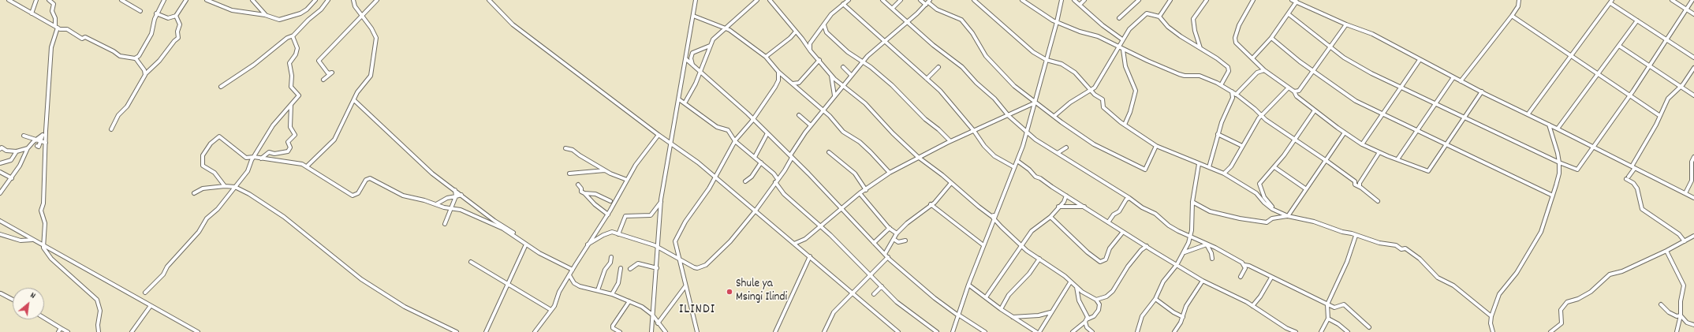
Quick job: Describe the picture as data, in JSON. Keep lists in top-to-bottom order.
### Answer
{
  "districts": ["ILINDI"],
  "places": ["Shule ya Msingi Ilindi"],
  "north": "top right"
}
